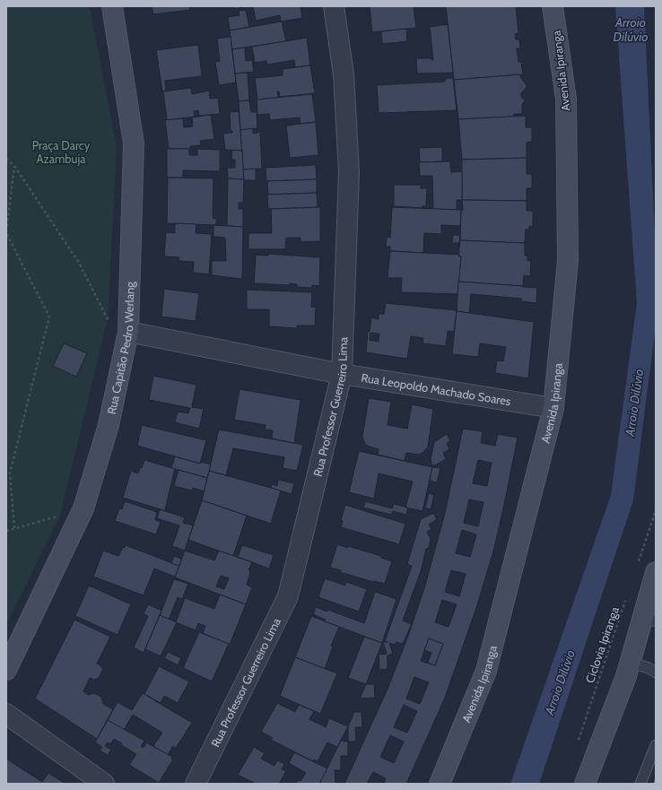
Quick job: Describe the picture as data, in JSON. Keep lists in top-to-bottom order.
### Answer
{
  "streets": {
    "main road": ["Avenida Ipiranga", "Rua Capitão Pedro Werlang"],
    "street": ["Rua Leopoldo Machado Soares", "Rua Professor Guerreiro Lima"],
    "path": ["Ciclovia Ipiranga"]
  },
  "crossings": [
    ["Avenida Ipiranga", "Rua Leopoldo Machado Soares"],
    ["Rua Capitão Pedro Werlang", "Rua Leopoldo Machado Soares"],
    ["Rua Leopoldo Machado Soares", "Rua Professor Guerreiro Lima"]
  ],
  "water": ["Arroio Dilúvio"],
  "parks": ["Praça Darcy Azambuja"]
}
